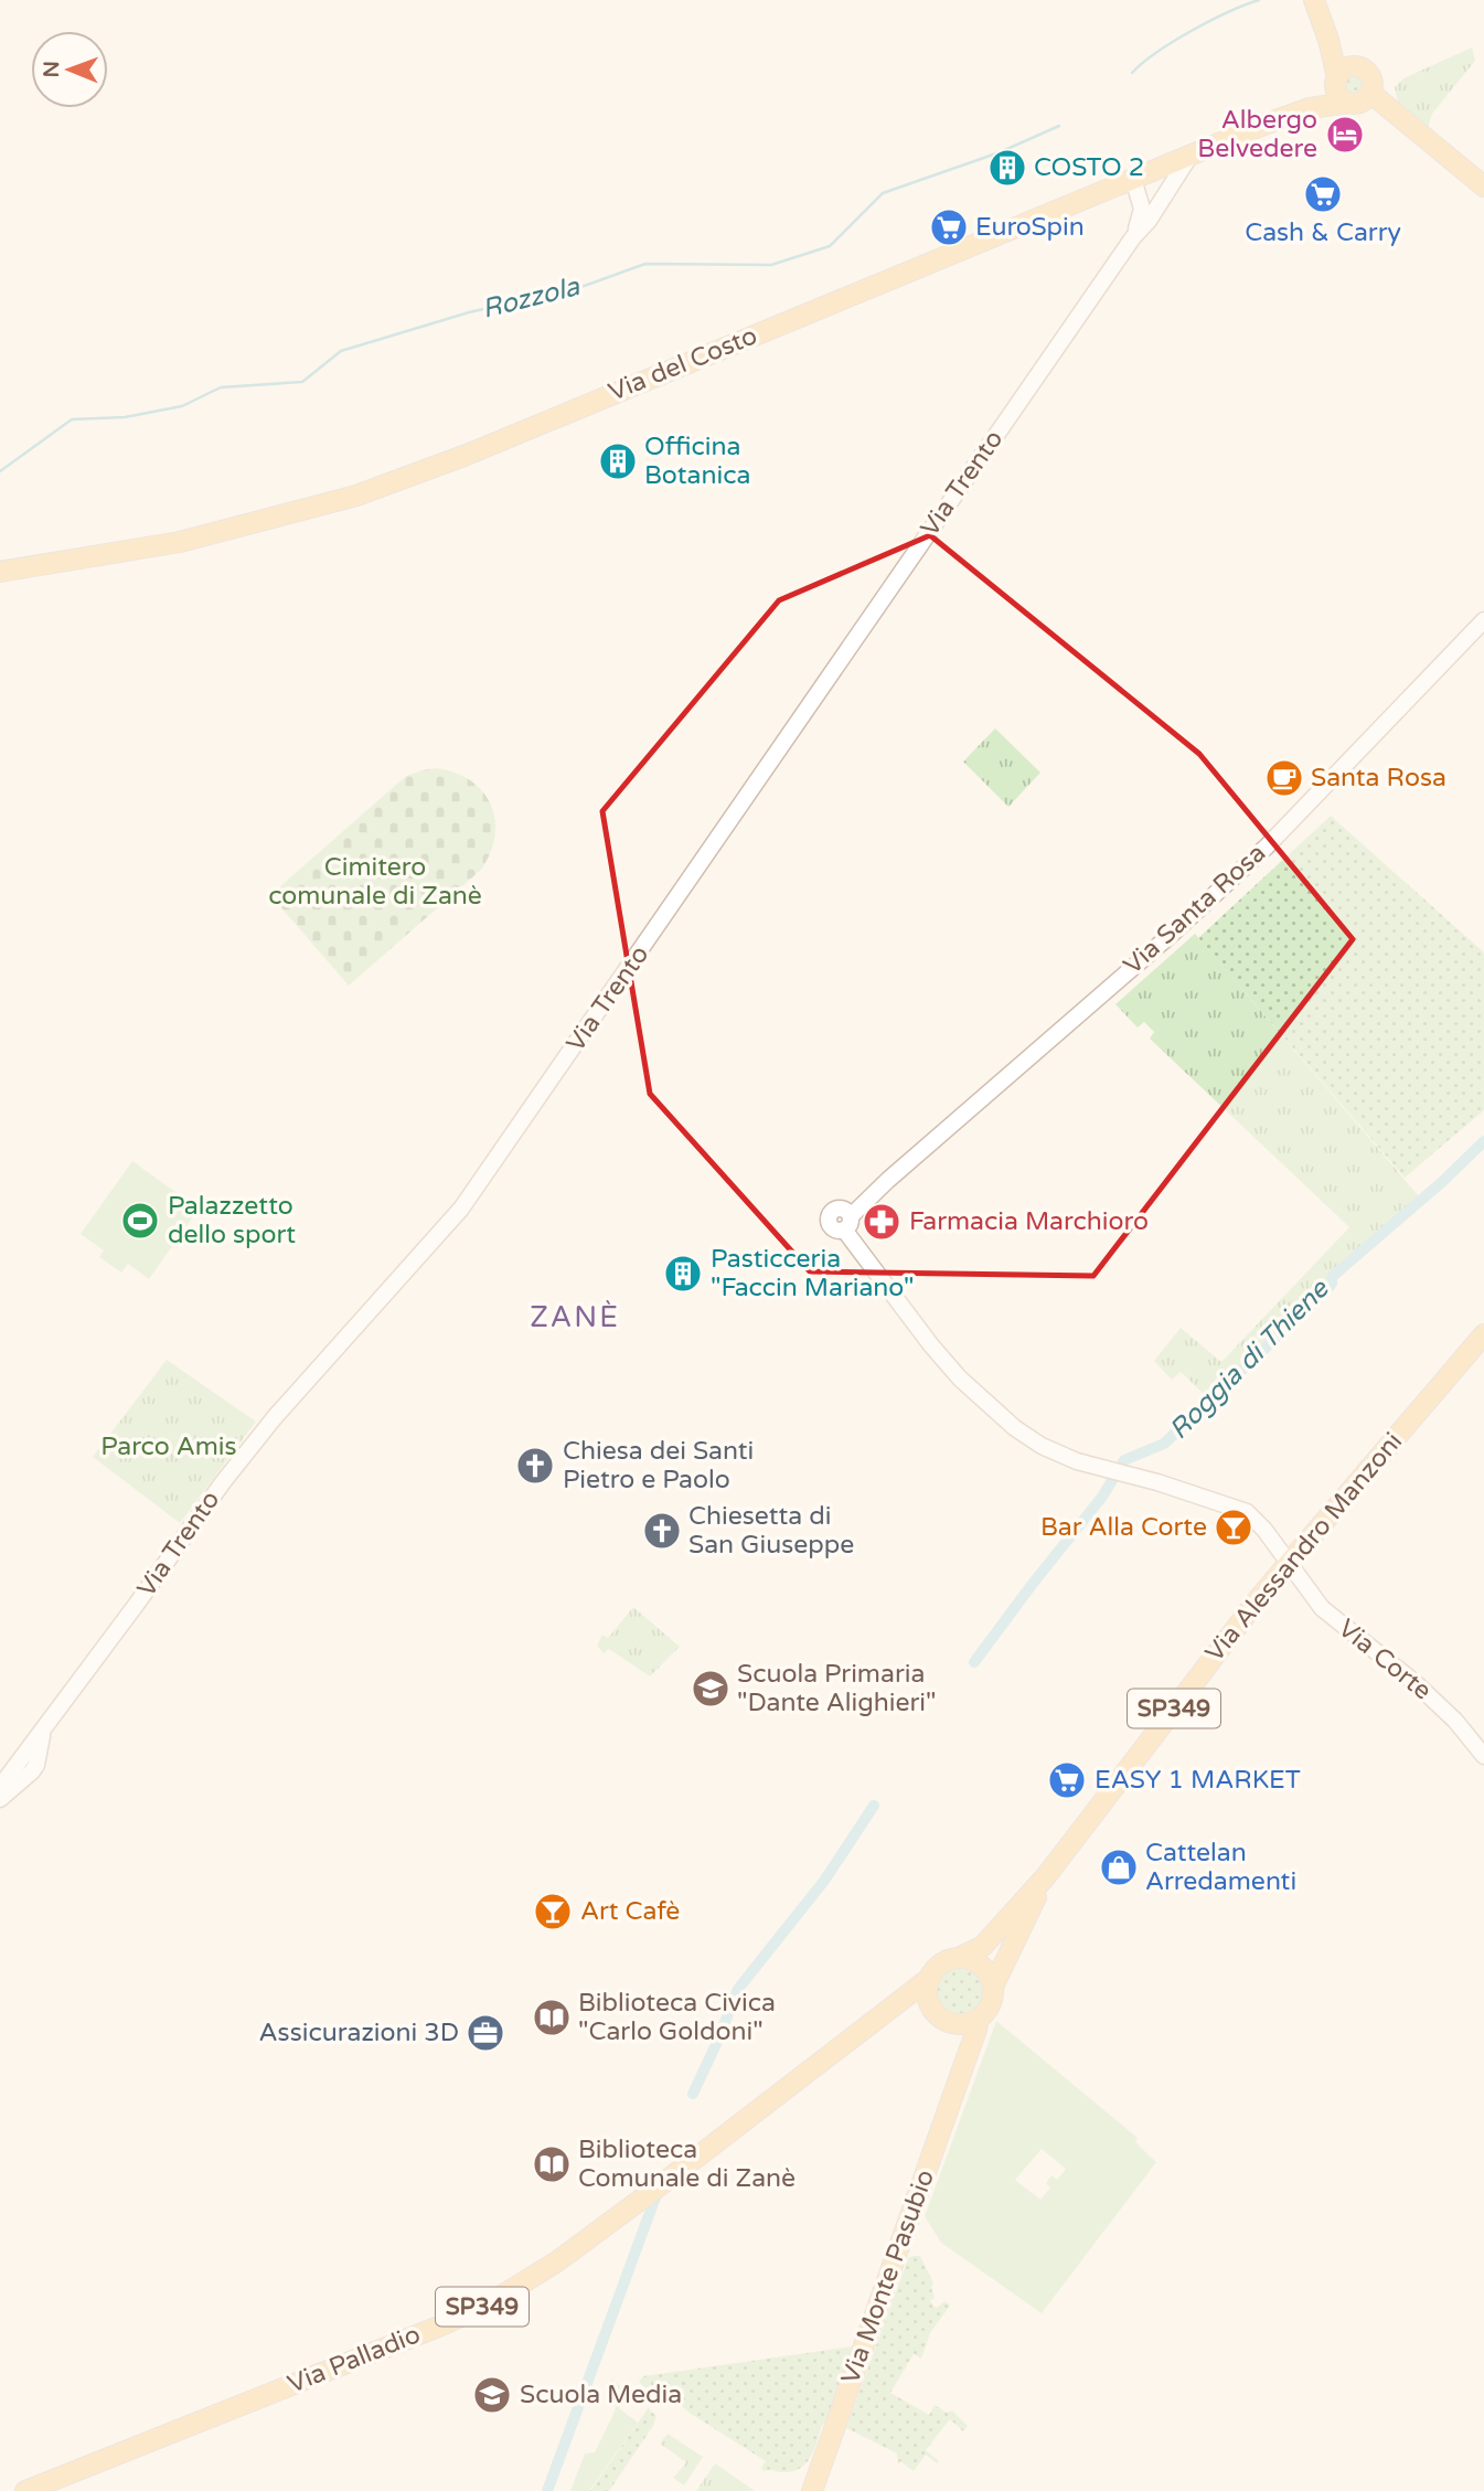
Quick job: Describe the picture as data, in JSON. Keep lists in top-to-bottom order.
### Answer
{
  "streets": {
    "main road": [
      "Via del Costo",
      "Via Alessandro Manzoni",
      "SP349",
      "Via Monte Pasubio",
      "Via Palladio"
    ],
    "street": ["Via Trento", "Via Santa Rosa", "Via Corte"]
  },
  "crossings": [
    ["Via del Costo", "Via Trento"],
    ["Via Santa Rosa", "Via Corte"],
    ["Via Alessandro Manzoni", "Via Corte"],
    ["Via Alessandro Manzoni", "SP349"],
    ["Via Alessandro Manzoni", "Via Monte Pasubio"],
    ["SP349", "Via Monte Pasubio"],
    ["SP349", "Via Palladio"]
  ],
  "districts": ["ZANÈ"],
  "water": ["Rozzola", "Roggia di Thiene"],
  "parks": ["Cimitero comunale di Zanè", "Parco Amis"],
  "places": {
    "hotel": ["Albergo Belvedere"],
    "building": ["COSTO 2", "Officina Botanica", "Pasticceria \"Faccin Mariano\""],
    "supermarket": ["Cash & Carry", "EuroSpin", "EASY 1 MARKET"],
    "cafe": ["Santa Rosa"],
    "sports": ["Palazzetto dello sport"],
    "pharmacy": ["Farmacia Marchioro"],
    "church": ["Chiesa dei Santi Pietro e Paolo", "Chiesetta di San Giuseppe"],
    "bar": ["Bar Alla Corte", "Art Cafè"],
    "school or university": ["Scuola Primaria \"Dante Alighieri\"", "Scuola Media"],
    "shop": ["Cattelan Arredamenti"],
    "library": ["Biblioteca Civica \"Carlo Goldoni\"", "Biblioteca Comunale di Zanè"],
    "office": ["Assicurazioni 3D"]
  },
  "north": "left"
}
